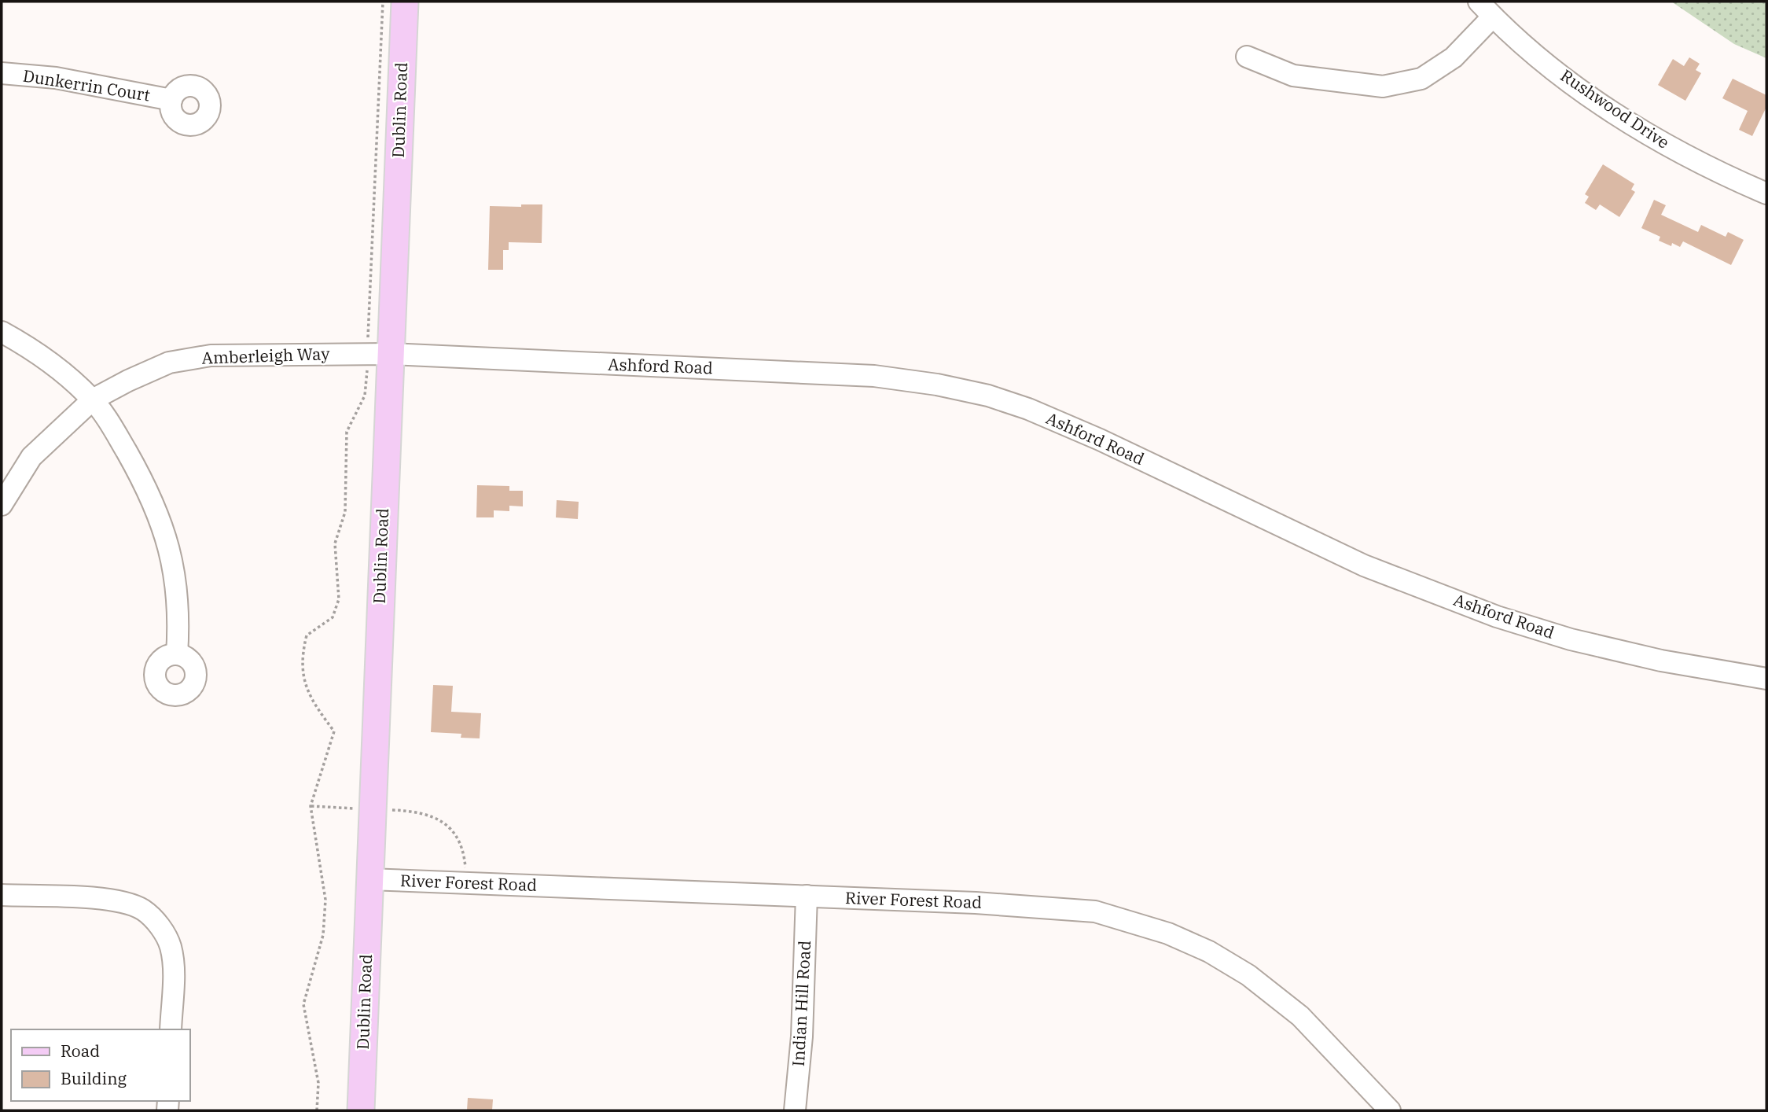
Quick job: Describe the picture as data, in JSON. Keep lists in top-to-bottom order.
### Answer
{
  "streets": {
    "main road": ["Dublin Road"],
    "street": [
      "Dunkerrin Court",
      "Rushwood Drive",
      "Amberleigh Way",
      "Ashford Road",
      "River Forest Road",
      "Indian Hill Road"
    ]
  },
  "crossings": [
    ["Dublin Road", "Amberleigh Way"],
    ["Dublin Road", "Ashford Road"],
    ["Dublin Road", "River Forest Road"],
    ["Amberleigh Way", "Ashford Road"],
    ["River Forest Road", "Indian Hill Road"]
  ],
  "legend": ["Road", "Building"]
}
